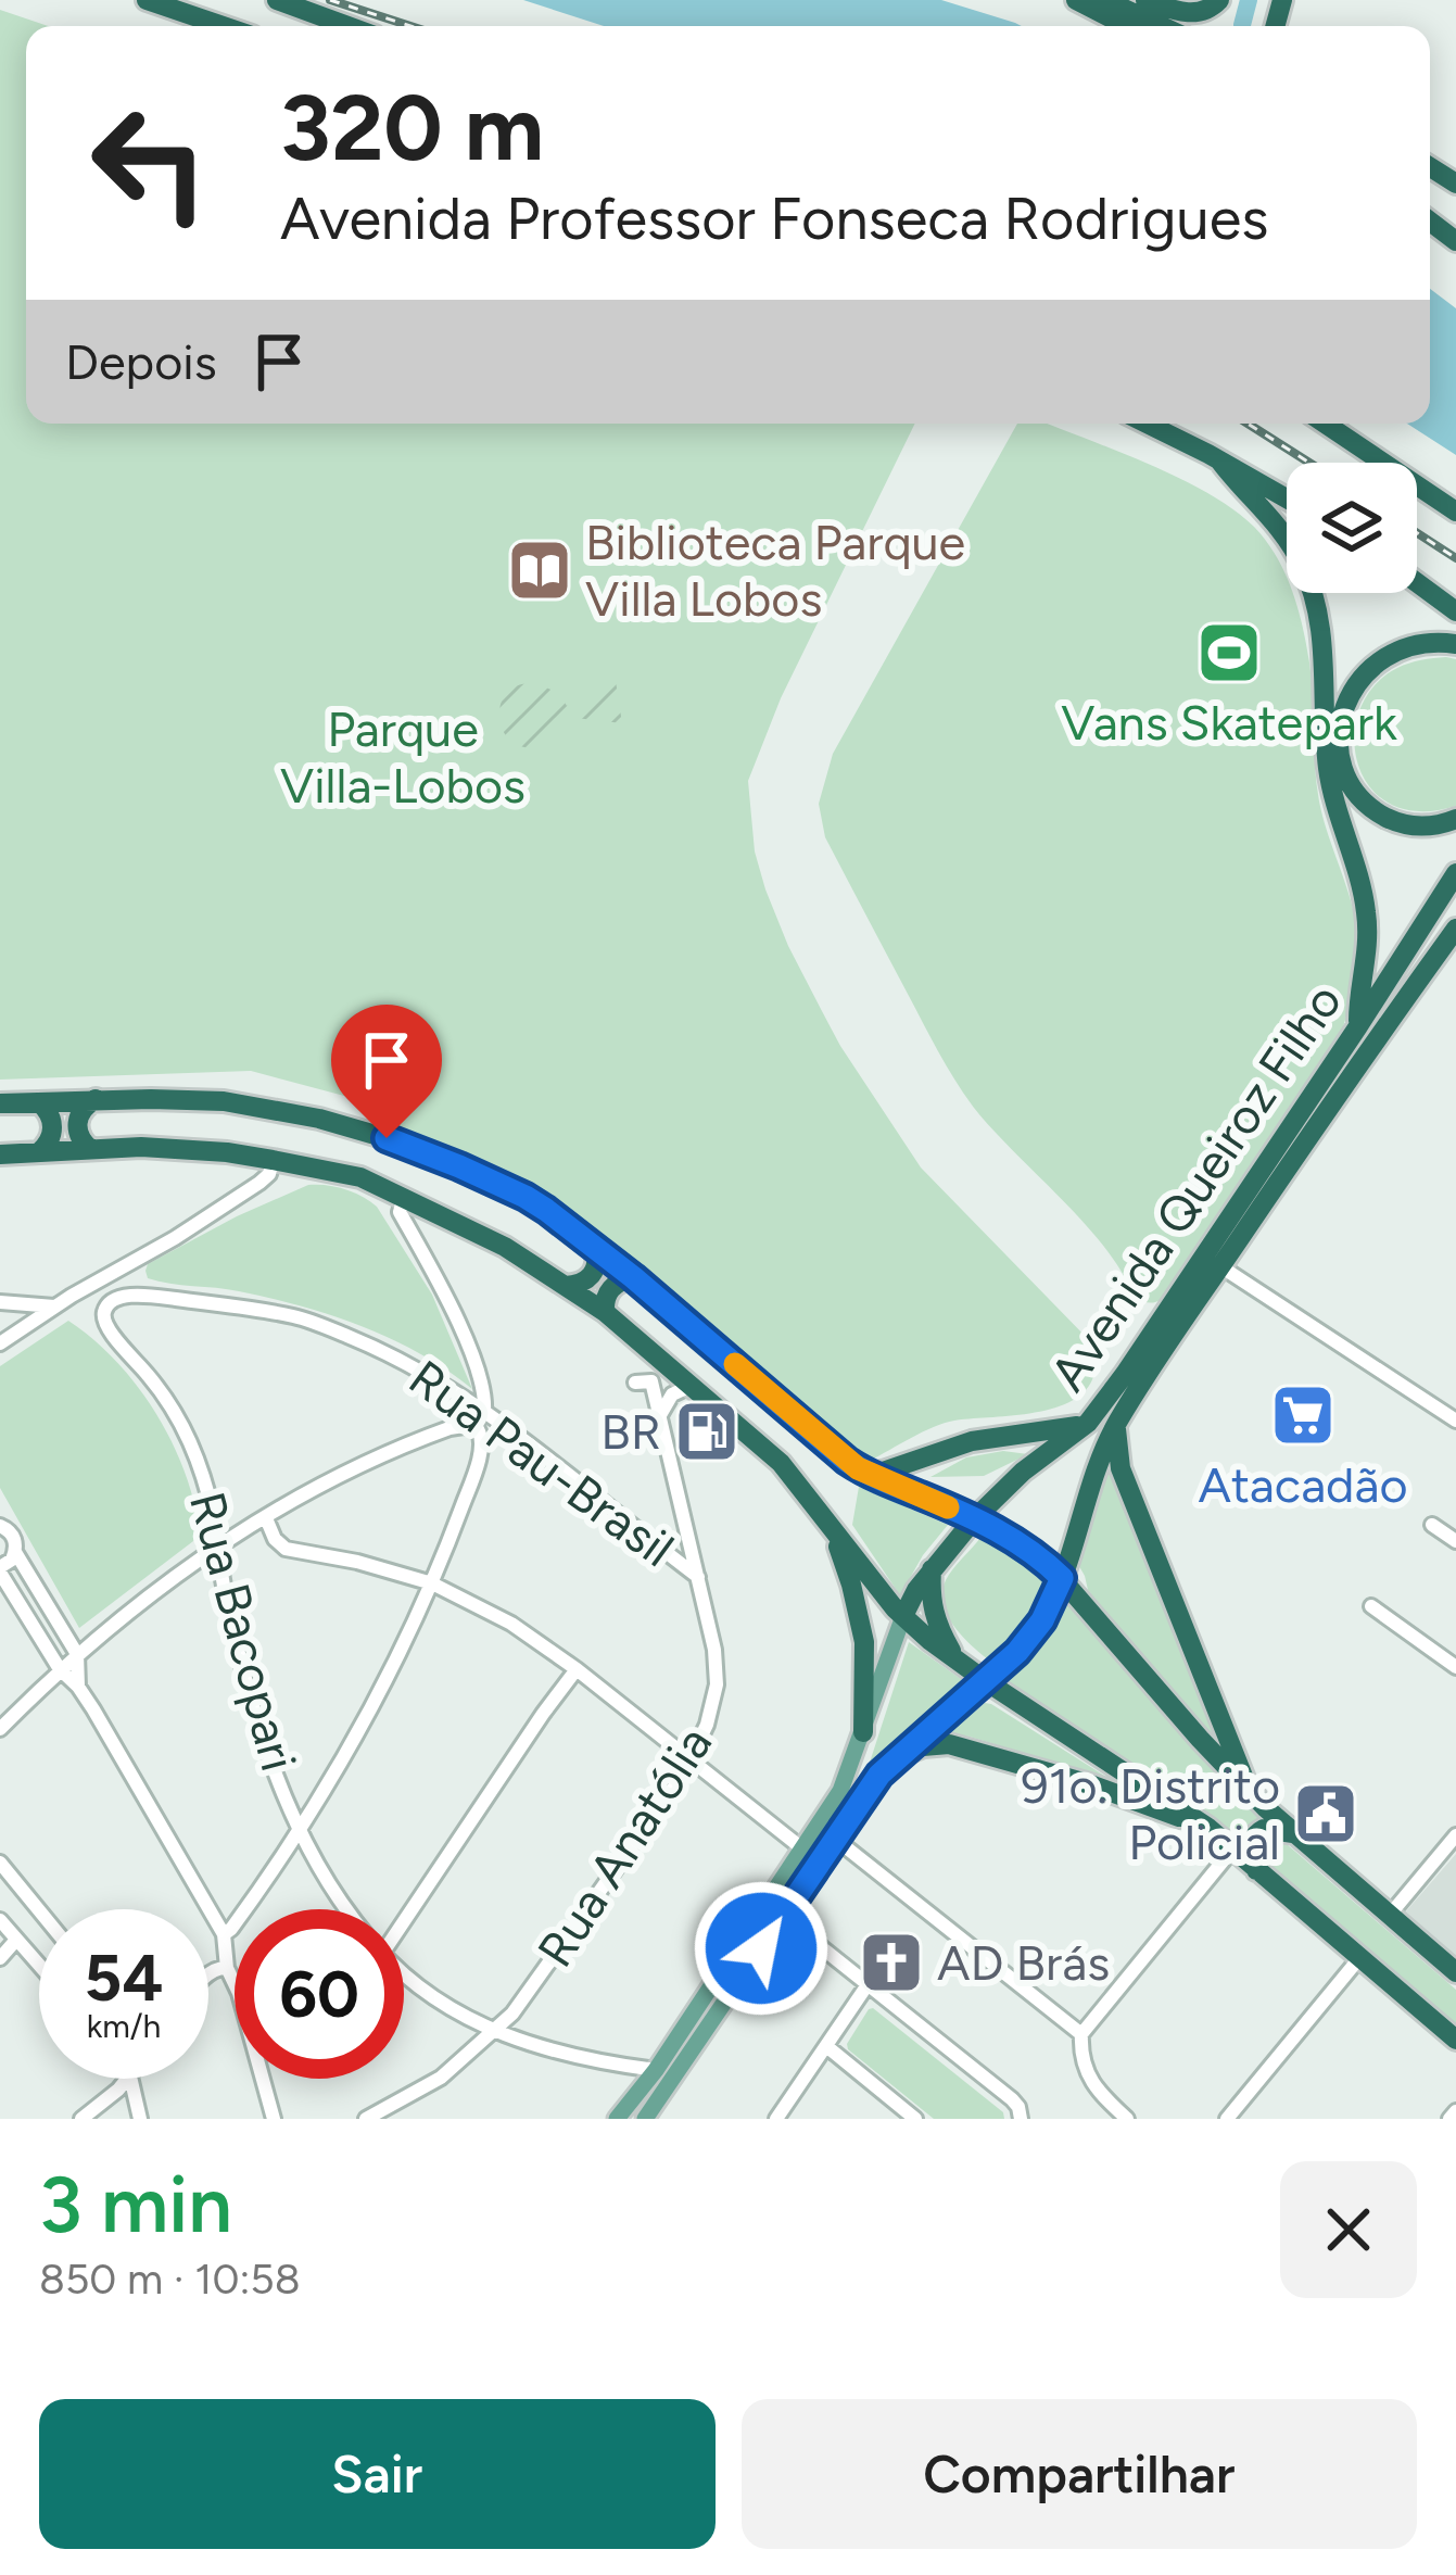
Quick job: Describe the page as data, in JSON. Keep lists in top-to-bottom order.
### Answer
{
  "streets": {
    "highway": ["Avenida Queiroz Filho"],
    "street": ["Rua Pau-Brasil", "Rua Bacopari", "Rua Anatólia"]
  },
  "crossings": [
    ["Avenida Queiroz Filho", "Rua Bacopari"],
    ["Rua Pau-Brasil", "Rua Bacopari"],
    ["Rua Pau-Brasil", "Rua Anatólia"],
    ["Rua Bacopari", "Rua Anatólia"]
  ],
  "parks": ["Parque Villa-Lobos"],
  "places": {
    "library": ["Biblioteca Parque Villa Lobos"],
    "sports": ["Vans Skatepark"],
    "supermarket": ["Atacadão"],
    "fuel station": ["BR"],
    "public building": ["91o. Distrito Policial"],
    "church": ["AD Brás"]
  },
  "page": {
    "turn": ["320 m", "Avenida Professor Fonseca Rodrigues"],
    "then": "Depois",
    "speed": "54 km/h",
    "limit": "60",
    "heading": ["3 min", "850 m · 10:58"],
    "buttons": ["Sair", "Compartilhar"]
  }
}
